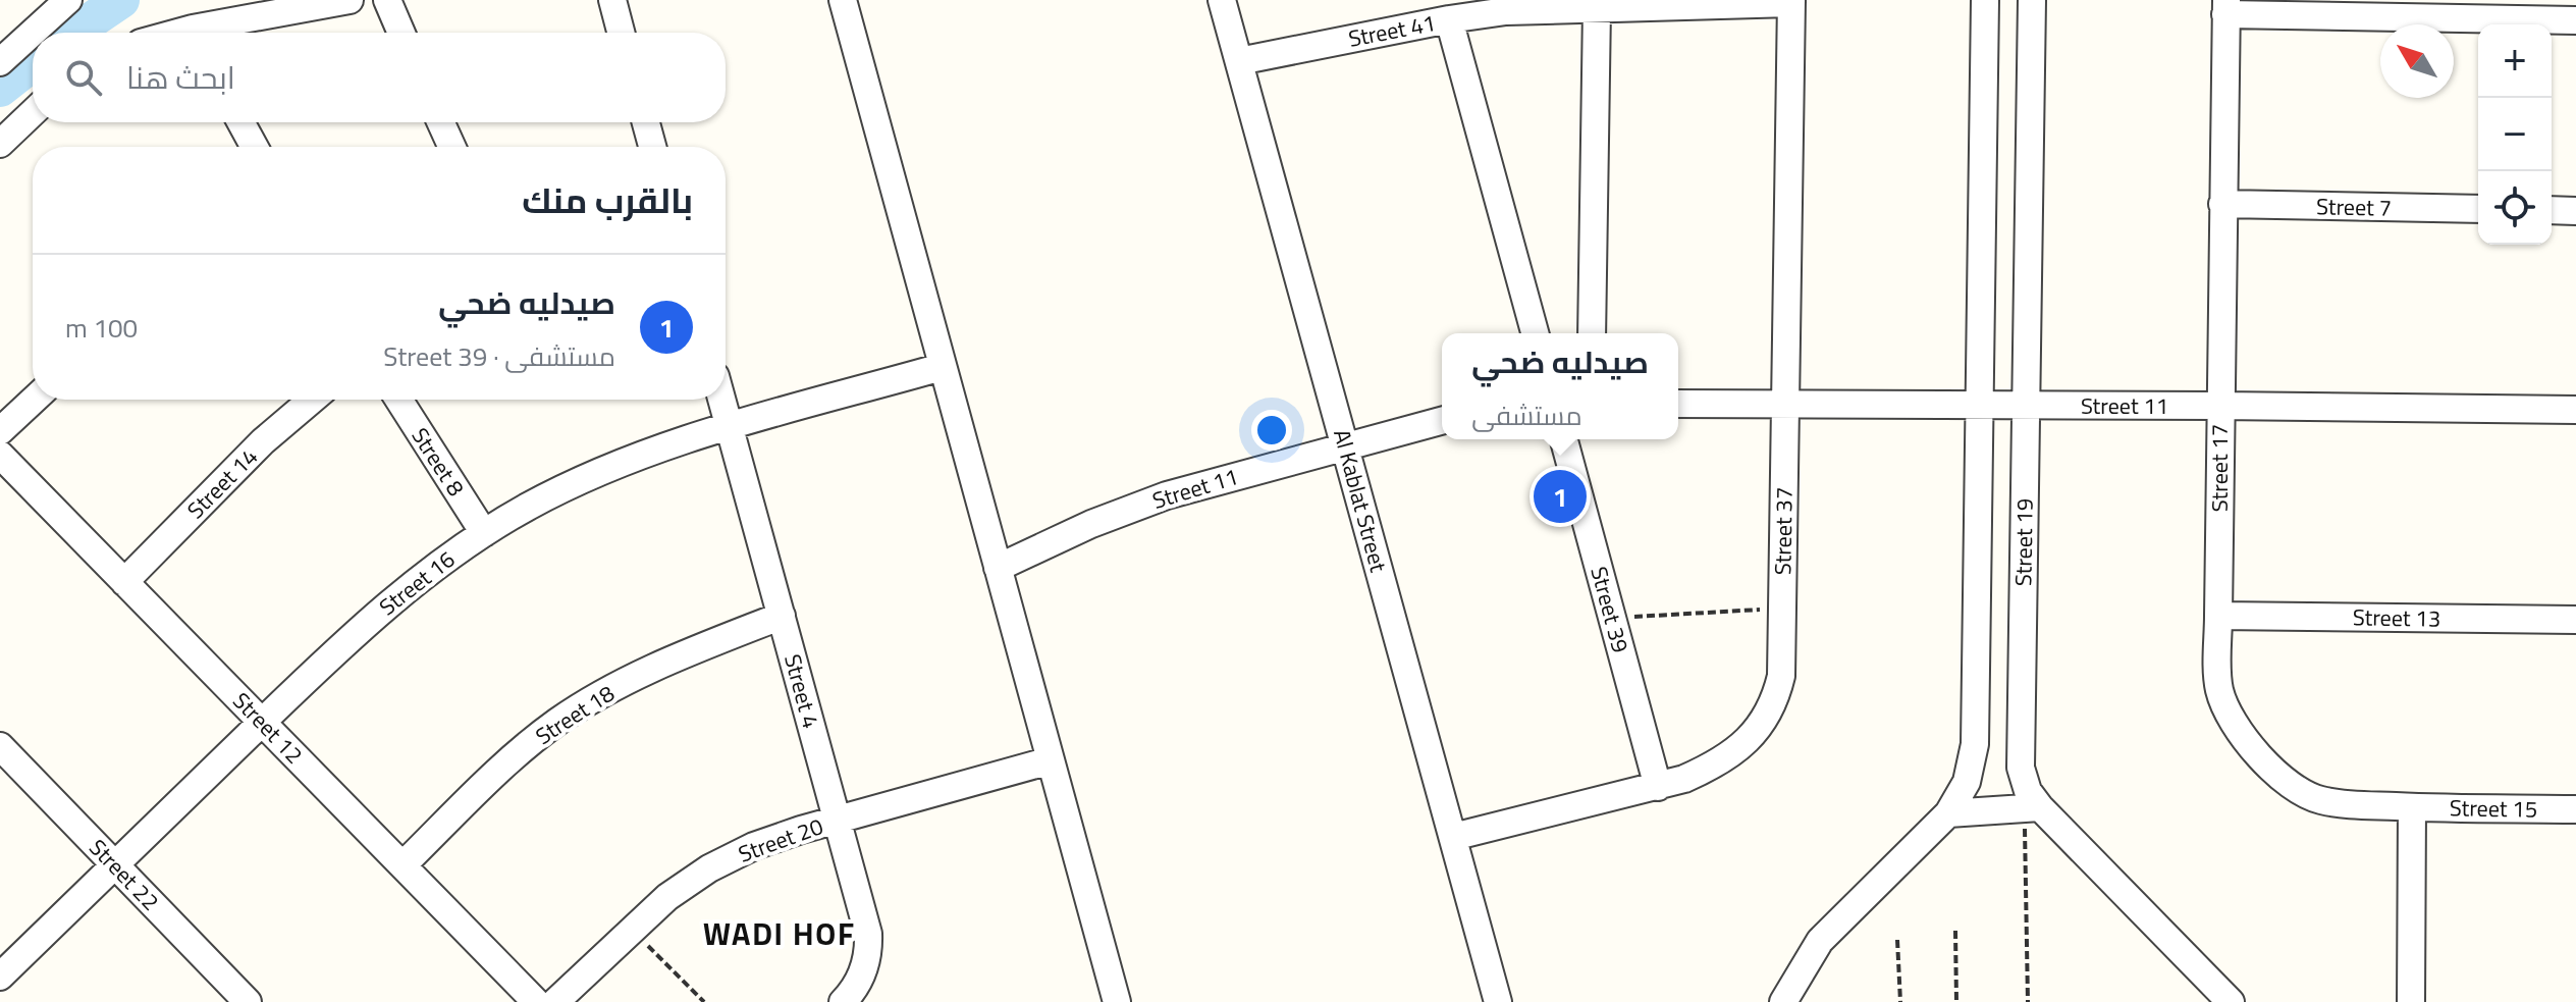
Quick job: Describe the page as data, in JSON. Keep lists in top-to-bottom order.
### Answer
{
  "streets": {
    "street": [
      "Street 41",
      "Street 7",
      "Street 11",
      "Street 8",
      "Street 17",
      "Street 14",
      "Al Kablat Street",
      "Street 37",
      "Street 19",
      "Street 16",
      "Street 39",
      "Street 13",
      "Street 4",
      "Street 18",
      "Street 12",
      "Street 15",
      "Street 20",
      "Street 22"
    ]
  },
  "crossings": [
    ["Street 41", "Al Kablat Street"],
    ["Street 41", "Street 37"],
    ["Street 7", "Street 17"],
    ["Street 11", "Street 17"],
    ["Street 11", "Al Kablat Street"],
    ["Street 11", "Street 37"],
    ["Street 11", "Street 19"],
    ["Street 8", "Street 16"],
    ["Street 17", "Street 13"],
    ["Street 17", "Street 15"],
    ["Street 14", "Street 12"],
    ["Al Kablat Street", "Street 37"],
    ["Street 37", "Street 39"],
    ["Street 16", "Street 4"],
    ["Street 16", "Street 12"],
    ["Street 16", "Street 22"],
    ["Street 4", "Street 18"],
    ["Street 4", "Street 20"],
    ["Street 18", "Street 12"]
  ],
  "districts": ["WADI HOF"],
  "north": "top left",
  "page": {
    "map_buttons": ["+", "−"],
    "search": "ابحث هنا",
    "heading": "بالقرب منك",
    "list": [
      {
        "mark": "1",
        "name": "صيدليه ضحي",
        "note": "مستشفى · Street 39",
        "value": "100 m"
      }
    ],
    "popup": ["صيدليه ضحي", "مستشفى"],
    "pins": "1"
  }
}
